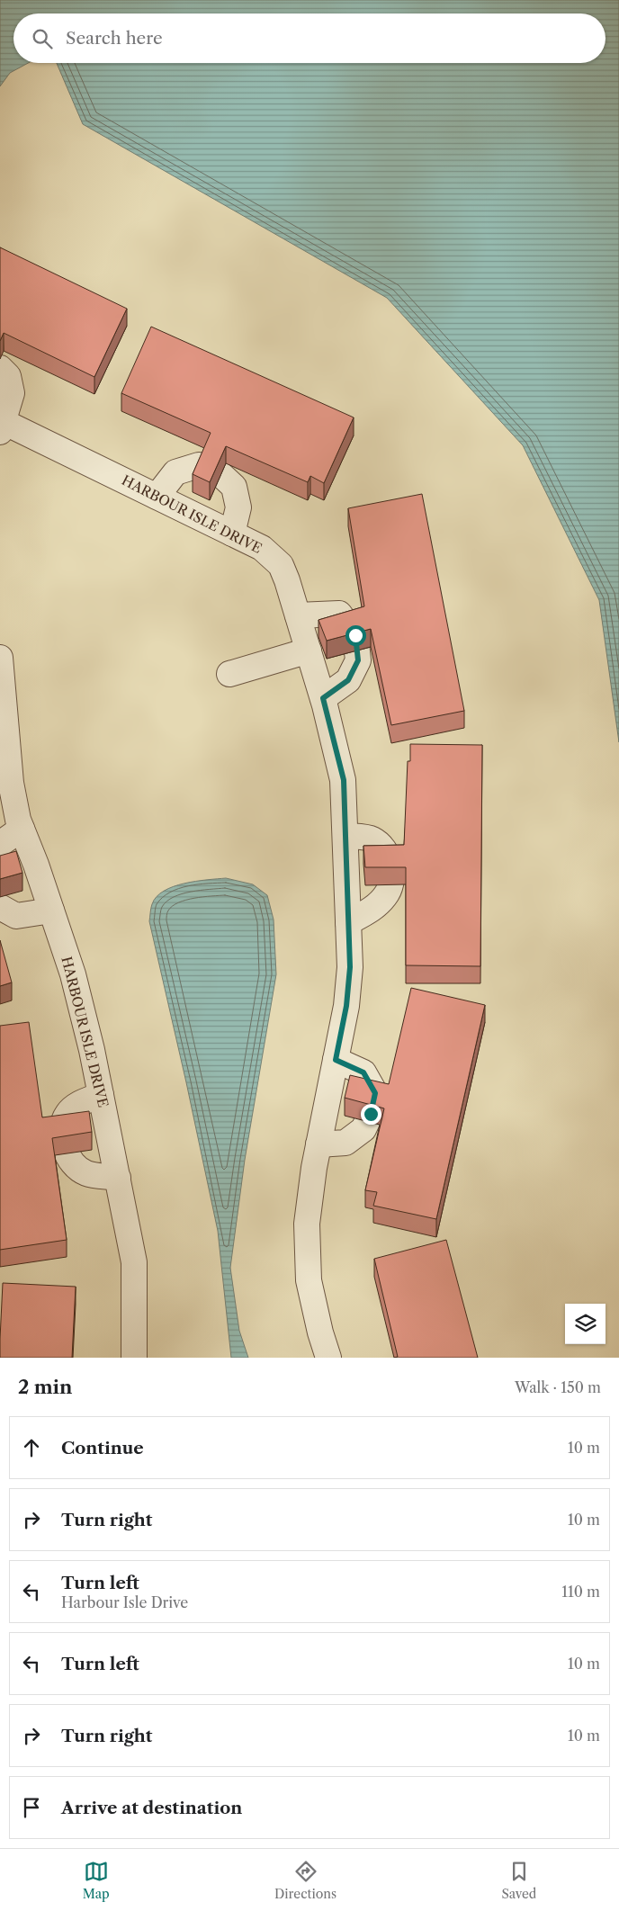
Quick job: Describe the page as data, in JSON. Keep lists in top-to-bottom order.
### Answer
{
  "streets": {
    "street": ["HARBOUR ISLE DRIVE"]
  },
  "page": {
    "search": "Search here",
    "heading": ["2 min", "Walk · 150 m"],
    "list": [
      ["Continue", "10 m"],
      ["Turn right", "10 m"],
      ["Turn left", "Harbour Isle Drive", "110 m"],
      ["Turn left", "10 m"],
      ["Turn right", "10 m"],
      "Arrive at destination"
    ],
    "nav": ["Map", "Directions", "Saved"]
  }
}
